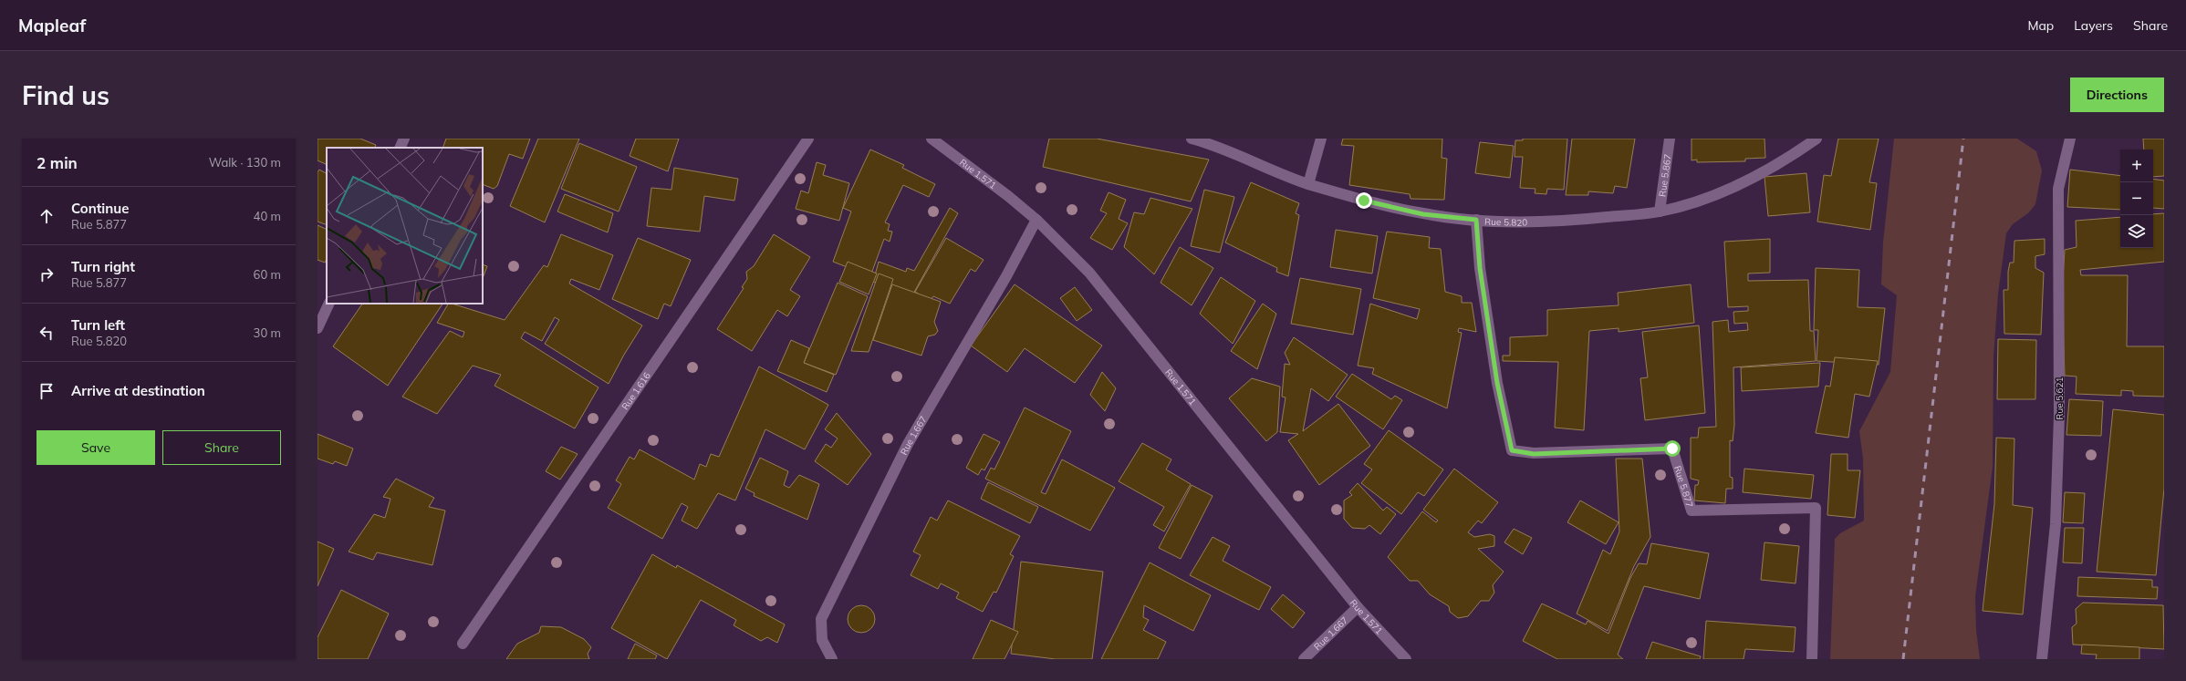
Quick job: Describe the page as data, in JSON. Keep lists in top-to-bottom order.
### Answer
{
  "streets": {
    "street": [
      "Rue 1.571",
      "Rue 5.867",
      "Rue 5.820",
      "Rue 1.616",
      "Rue 5.621",
      "Rue 1.667",
      "Rue 5.877"
    ]
  },
  "crossings": [
    ["Rue 1.571", "Rue 1.667"],
    ["Rue 5.867", "Rue 5.820"],
    ["Rue 5.820", "Rue 5.877"]
  ],
  "page": {
    "header": "Mapleaf",
    "nav": ["Map", "Layers", "Share"],
    "buttons": [
      "Directions",
      ["Save", "Share"]
    ],
    "title": "Find us",
    "heading": ["2 min", "Walk · 130 m"],
    "map_buttons": ["+", "−"],
    "list": [
      ["Continue", "Rue 5.877", "40 m"],
      ["Turn right", "Rue 5.877", "60 m"],
      ["Turn left", "Rue 5.820", "30 m"],
      "Arrive at destination"
    ]
  }
}
